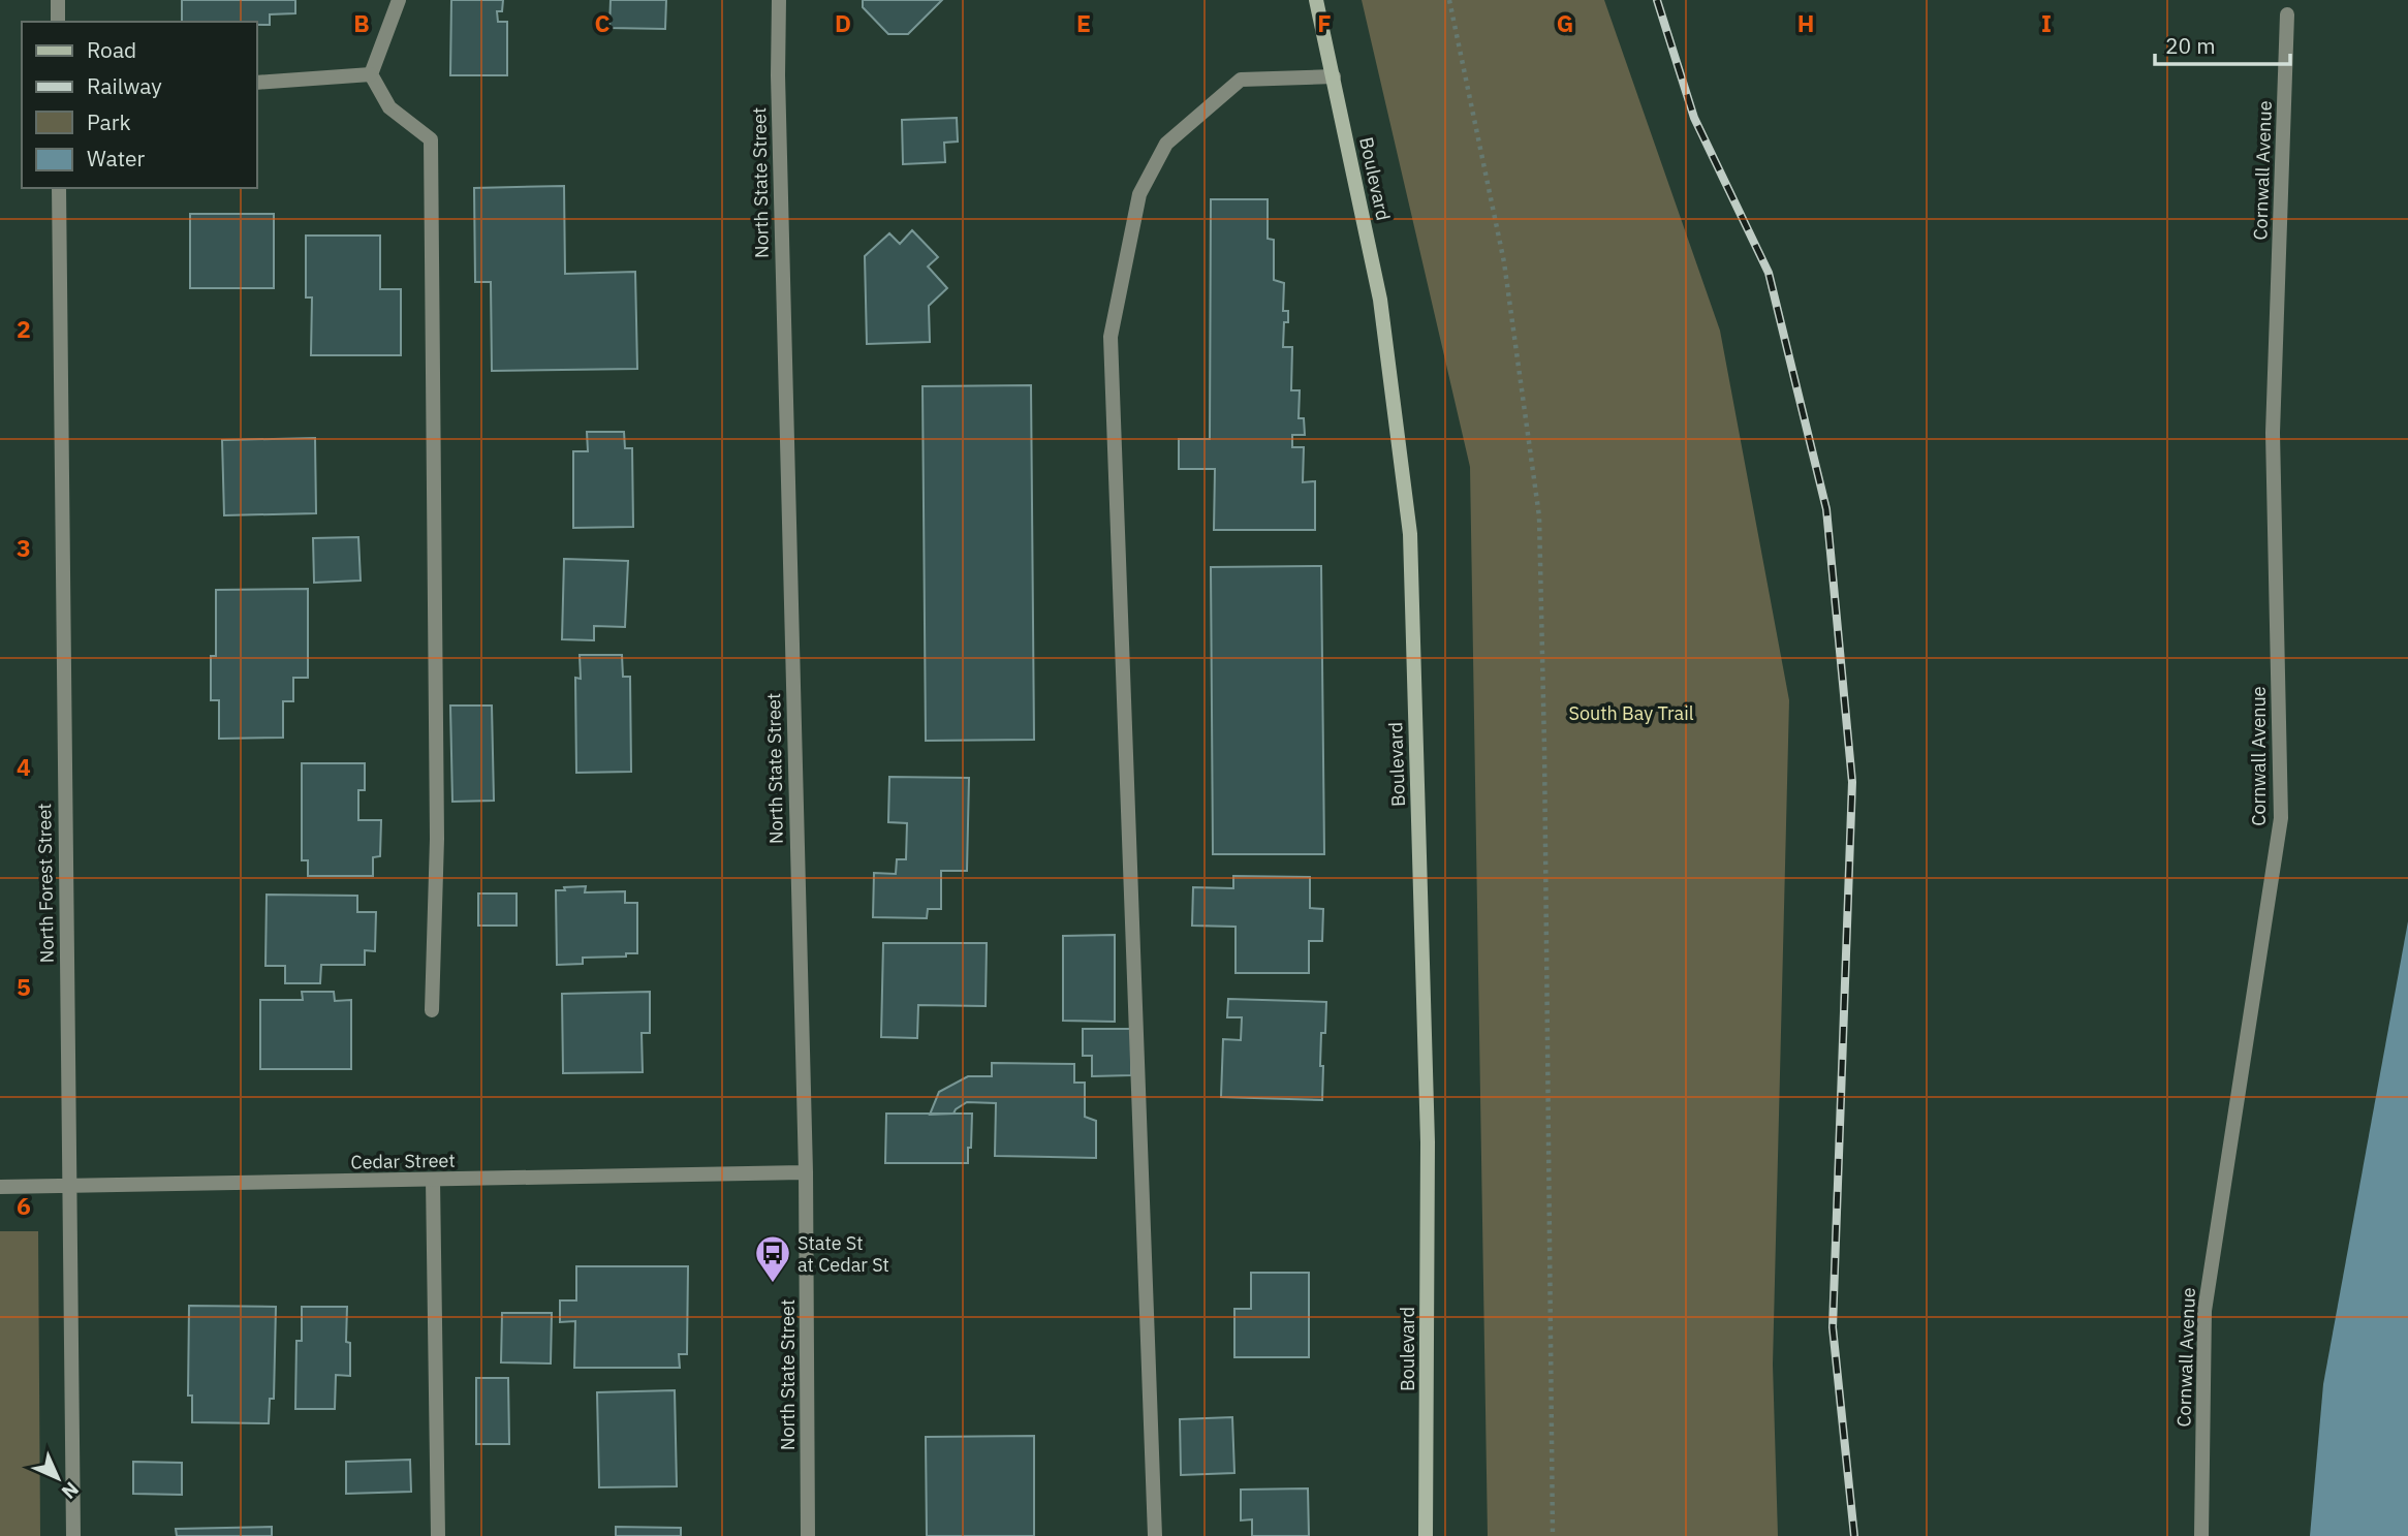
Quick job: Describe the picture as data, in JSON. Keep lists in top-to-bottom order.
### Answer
{
  "streets": {
    "main road": ["Boulevard"],
    "street": [
      "Cornwall Avenue",
      "North State Street",
      "North Forest Street",
      "Cedar Street"
    ]
  },
  "crossings": [
    ["North State Street", "Cedar Street"],
    ["North Forest Street", "Cedar Street"]
  ],
  "parks": ["South Bay Trail"],
  "places": {
    "bus stop": ["State St at Cedar St"]
  },
  "legend": [
    "Road",
    "Railway",
    "Park",
    "Water"
  ],
  "scale_bar": "20 m",
  "north": "bottom right",
  "grid": {
    "columns": [
      "B",
      "C",
      "D",
      "E",
      "F",
      "G",
      "H",
      "I"
    ],
    "rows": [
      "2",
      "3",
      "4",
      "5",
      "6"
    ]
  }
}
